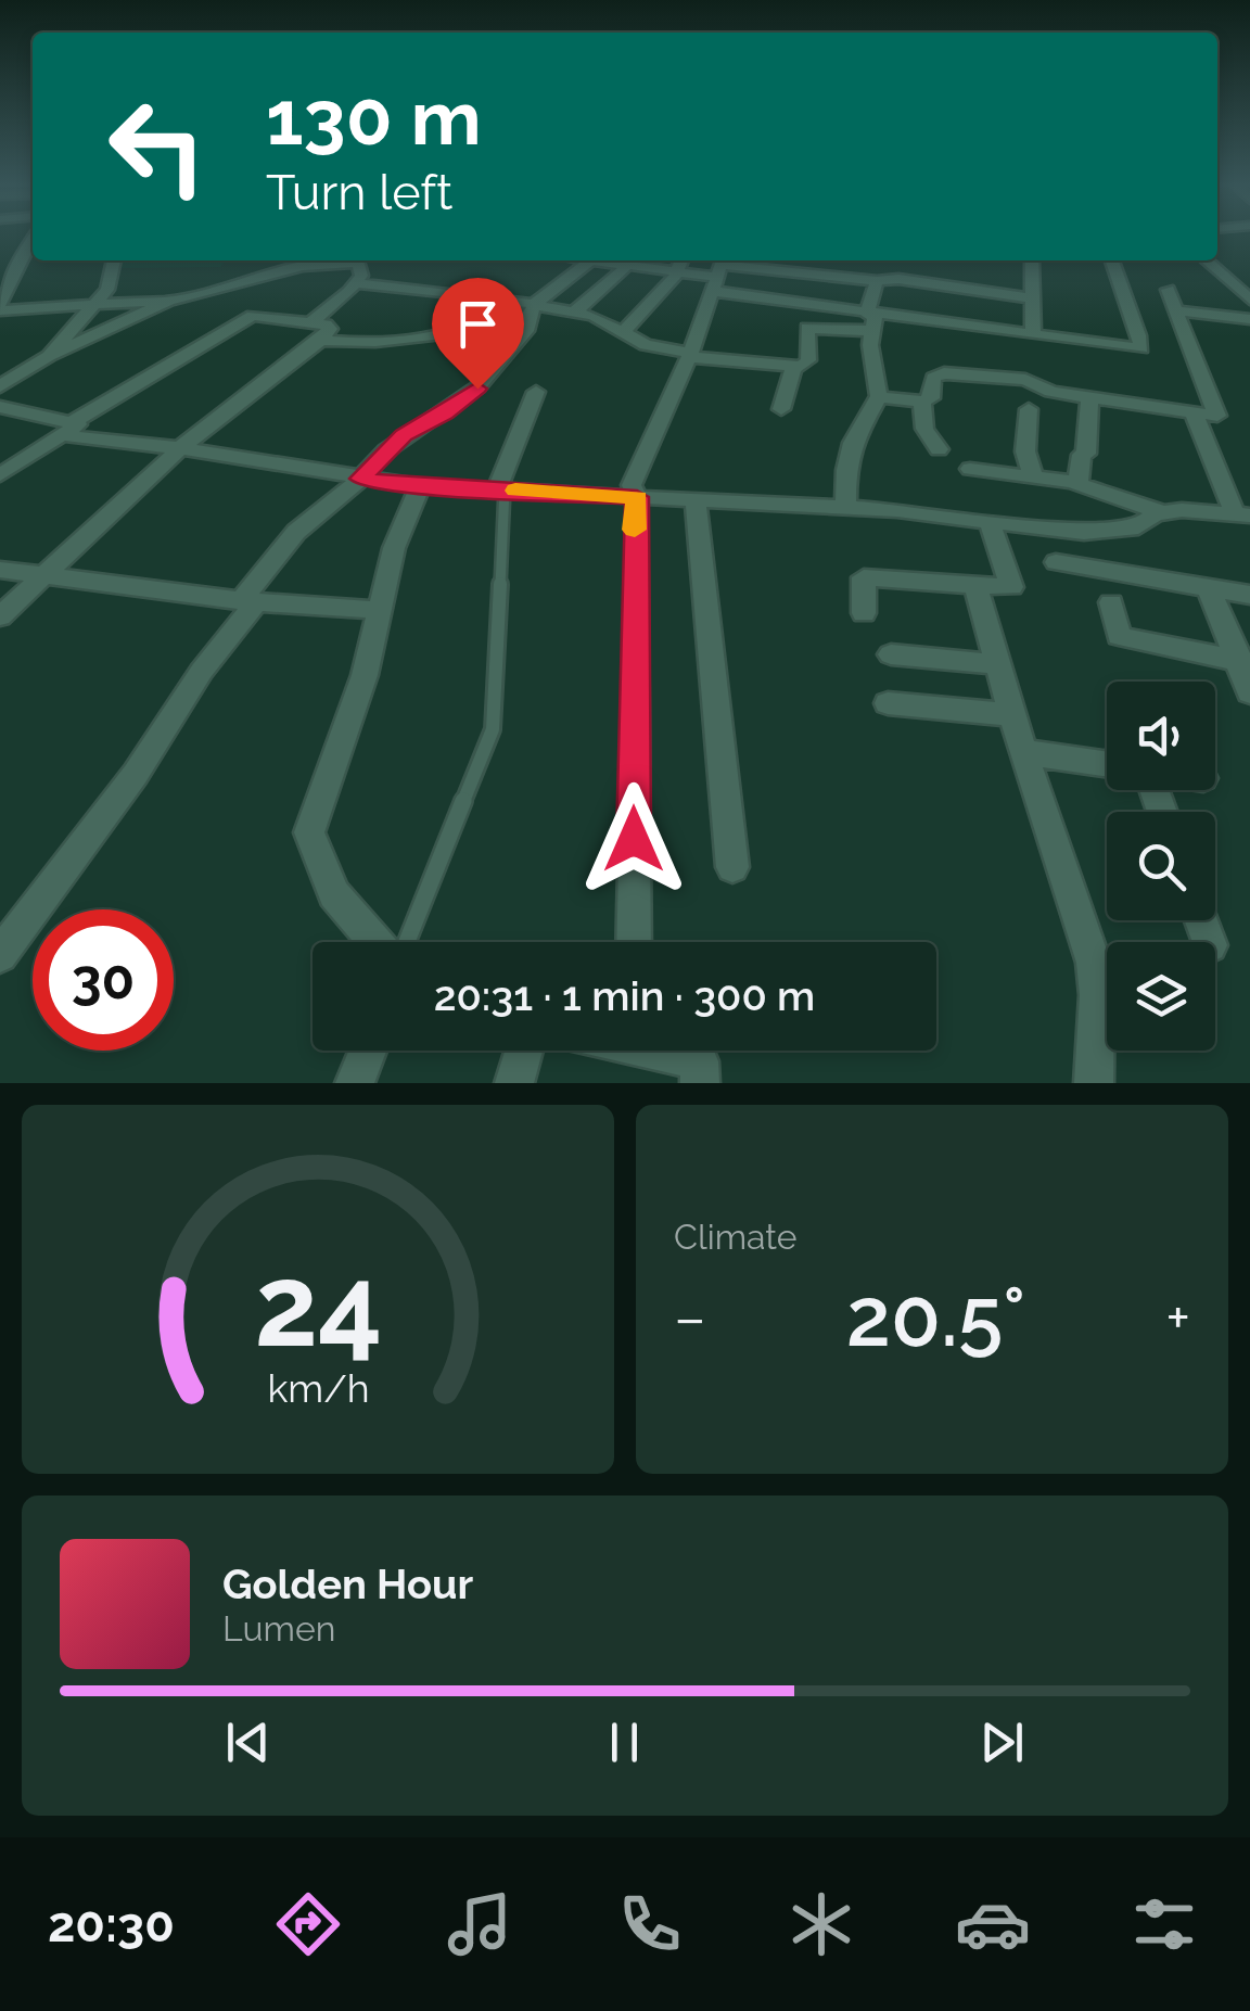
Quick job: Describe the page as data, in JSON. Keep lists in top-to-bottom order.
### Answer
{
  "page": {
    "turn": ["130 m", "Turn left"],
    "limit": "30",
    "trip": "20:31 · 1 min · 300 m",
    "tile": "Climate",
    "heat": ["−", "20.5°", "+"],
    "song": ["Golden Hour", "Lumen"],
    "tabs": "20:30",
    "gauge": ["24", "km/h"]
  }
}
